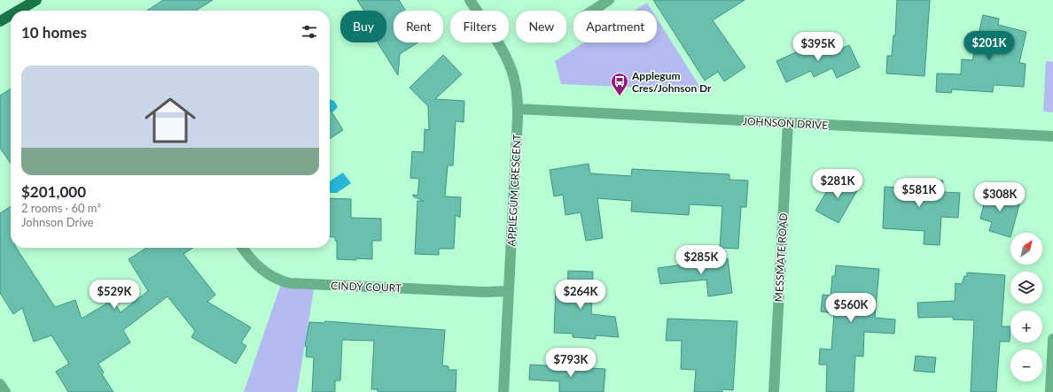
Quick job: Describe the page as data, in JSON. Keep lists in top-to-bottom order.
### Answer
{
  "streets": {
    "street": [
      "JOHNSON DRIVE",
      "APPLEGUM CRESCENT",
      "MESSMATE ROAD",
      "CINDY COURT"
    ]
  },
  "crossings": [
    ["JOHNSON DRIVE", "APPLEGUM CRESCENT"],
    ["JOHNSON DRIVE", "MESSMATE ROAD"],
    ["APPLEGUM CRESCENT", "CINDY COURT"]
  ],
  "places": {
    "bus stop": ["Applegum Cres/Johnson Dr"]
  },
  "north": "top right",
  "page": {
    "chip": [
      "Buy",
      "Rent",
      "Filters",
      "New",
      "Apartment"
    ],
    "heading": "10 homes",
    "price": [
      "$201K",
      "$395K",
      "$281K",
      "$581K",
      "$308K",
      "$285K",
      "$529K",
      "$264K",
      "$560K",
      "$793K"
    ],
    "list": [
      {
        "name": "$201,000",
        "note": "2 rooms · 60 m² · Johnson Drive"
      }
    ],
    "map_buttons": ["+", "−"]
  }
}
